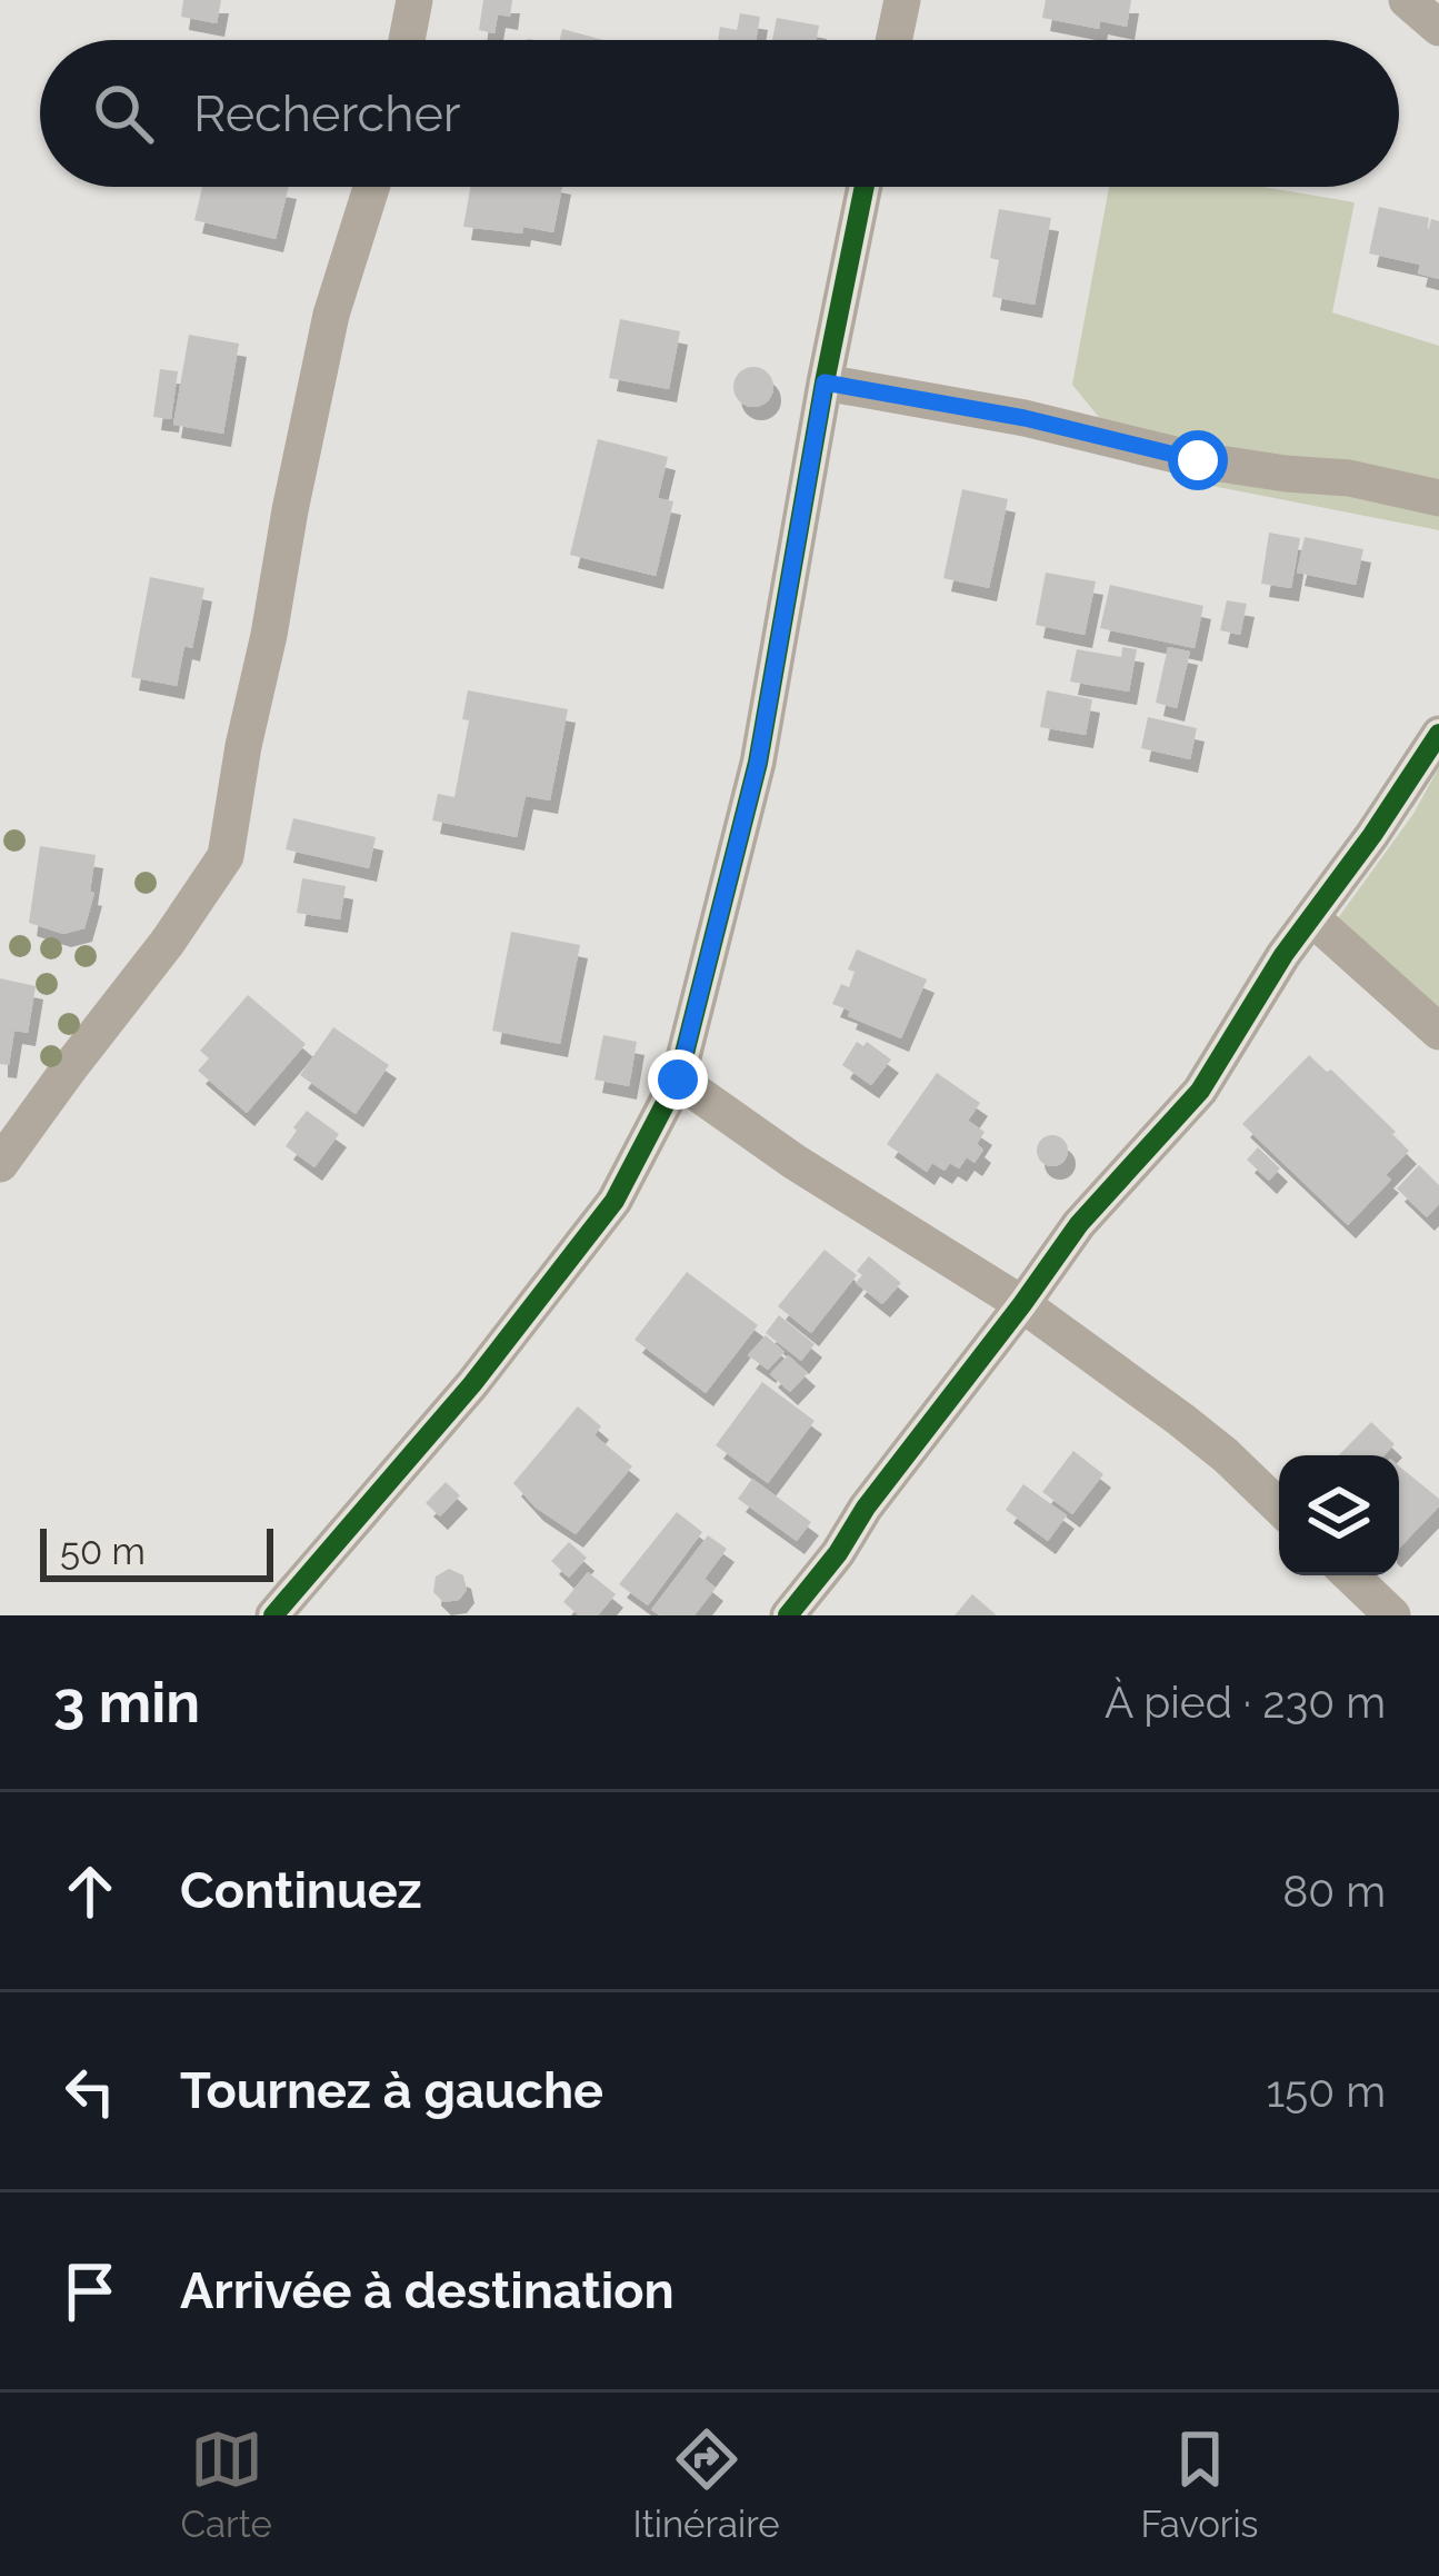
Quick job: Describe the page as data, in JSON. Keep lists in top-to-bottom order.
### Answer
{
  "scale_bar": "50 m",
  "page": {
    "search": "Rechercher",
    "scale": "50 m",
    "heading": ["3 min", "À pied · 230 m"],
    "list": [
      ["Continuez", "80 m"],
      ["Tournez à gauche", "150 m"],
      "Arrivée à destination"
    ],
    "nav": ["Carte", "Itinéraire", "Favoris"]
  }
}
